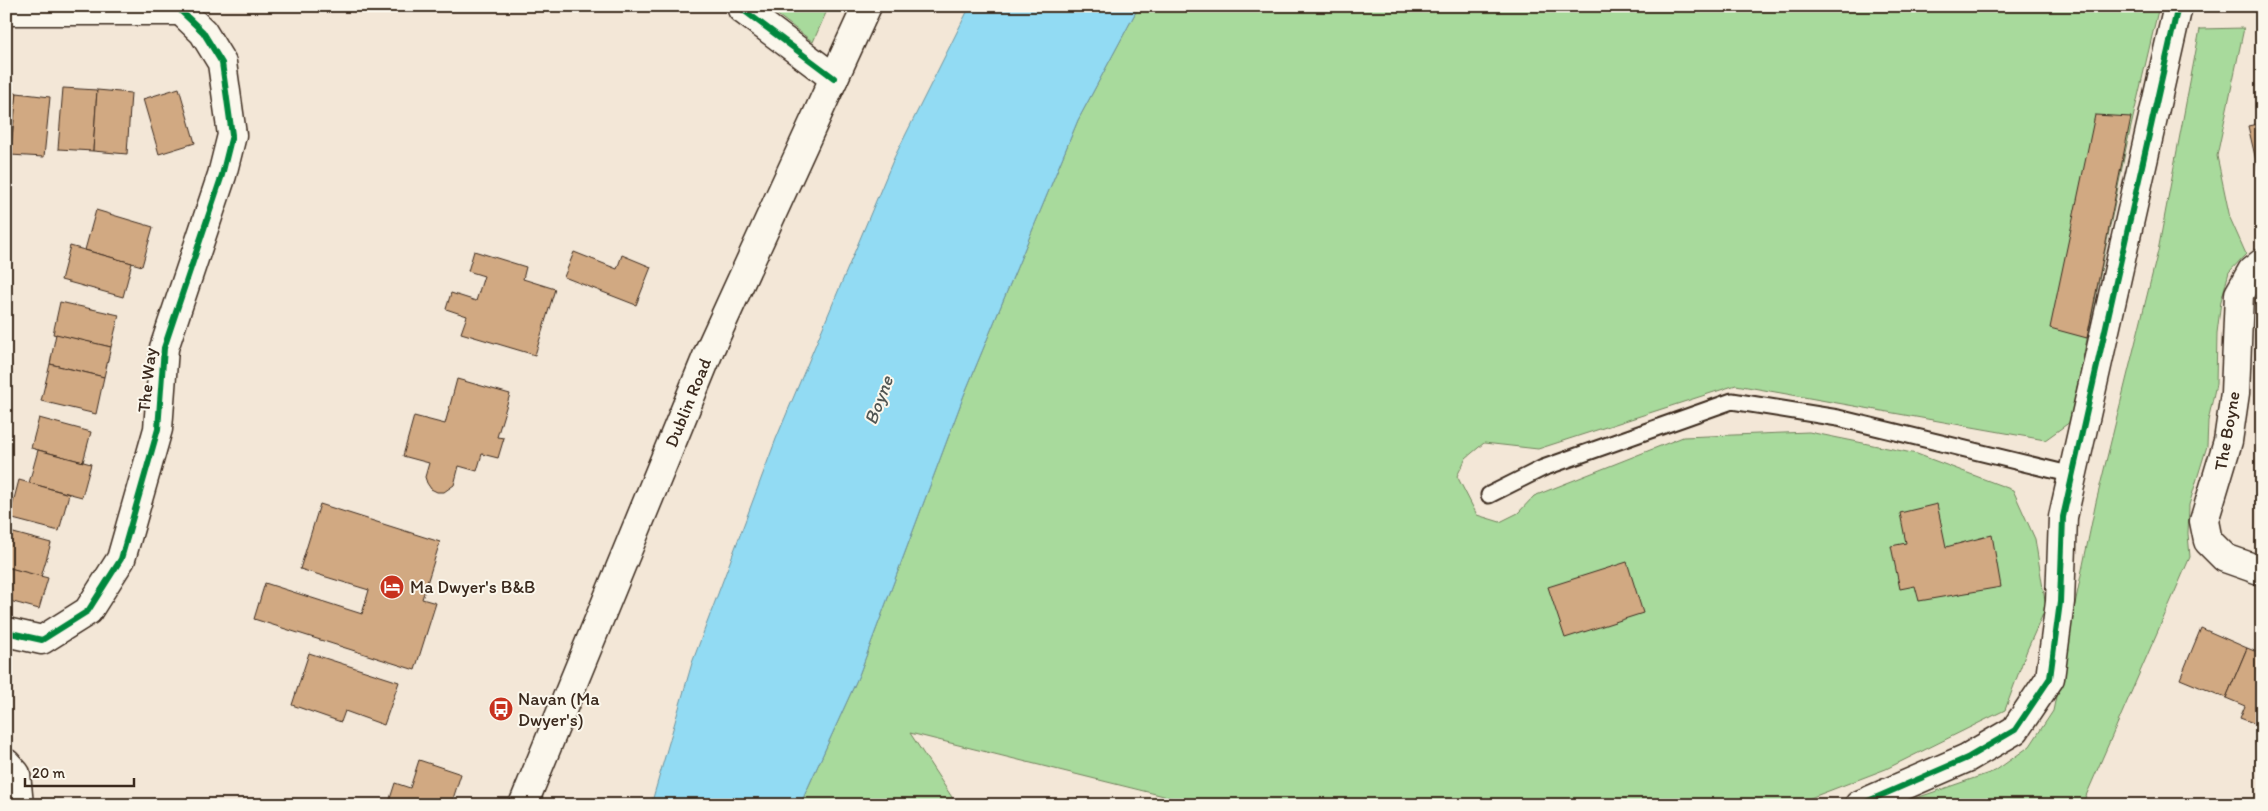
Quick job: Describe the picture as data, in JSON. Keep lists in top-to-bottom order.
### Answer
{
  "streets": {
    "street": ["The Way", "Dublin Road", "The Boyne"]
  },
  "water": ["Boyne"],
  "places": {
    "hotel": ["Ma Dwyer's B&B"],
    "bus stop": ["Navan (Ma Dwyer's)"]
  },
  "scale_bar": "20 m"
}
